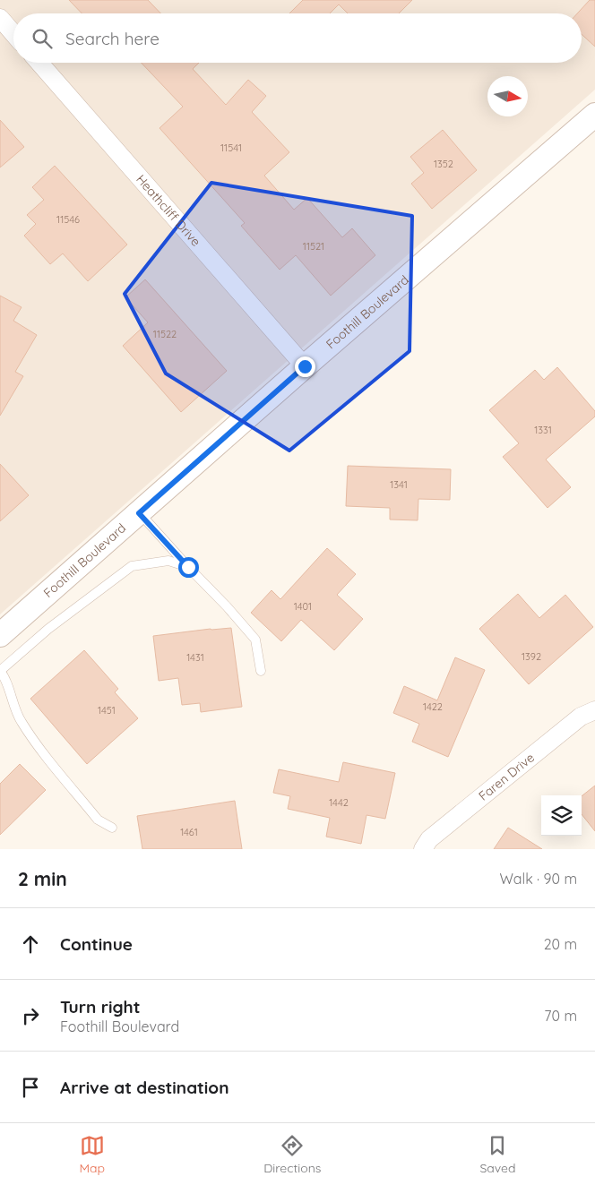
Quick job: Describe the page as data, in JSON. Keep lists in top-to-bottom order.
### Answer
{
  "streets": {
    "street": ["Heathcliff Drive", "Foothill Boulevard", "Faren Drive"]
  },
  "crossings": [
    ["Heathcliff Drive", "Foothill Boulevard"]
  ],
  "house_numbers": [
    "11541",
    "1352",
    "11546",
    "11521",
    "11522",
    "1331",
    "1341",
    "1401",
    "1392",
    "1431",
    "1422",
    "1451",
    "1442",
    "1461"
  ],
  "north": "right",
  "page": {
    "search": "Search here",
    "heading": ["2 min", "Walk · 90 m"],
    "list": [
      ["Continue", "20 m"],
      ["Turn right", "Foothill Boulevard", "70 m"],
      "Arrive at destination"
    ],
    "nav": ["Map", "Directions", "Saved"]
  }
}
